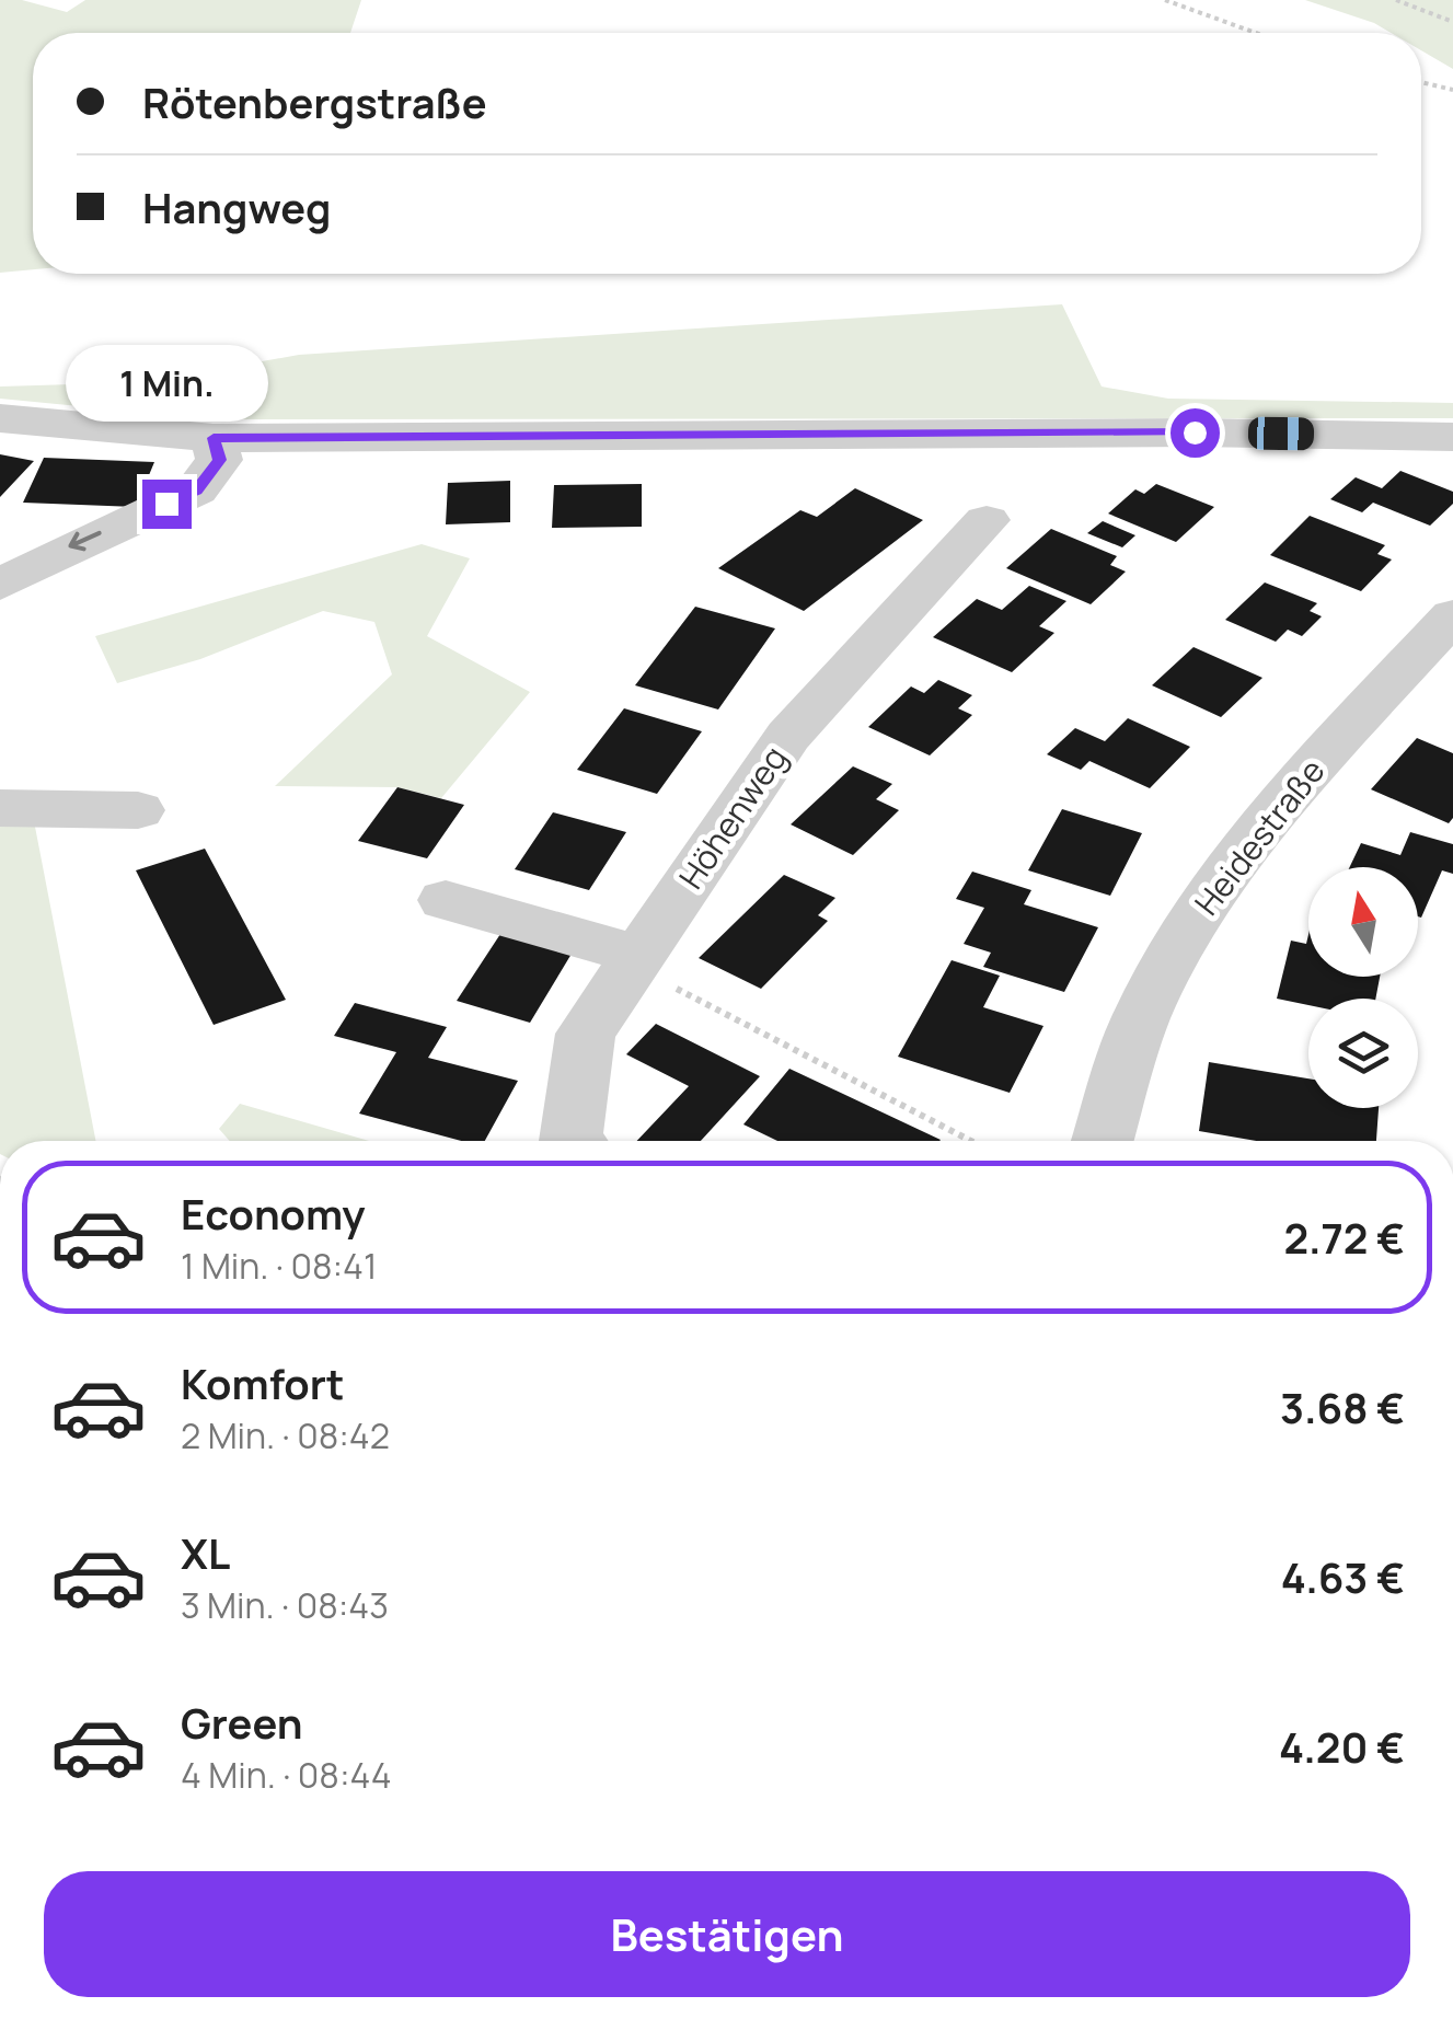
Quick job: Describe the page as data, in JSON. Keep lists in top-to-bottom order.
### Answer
{
  "streets": {
    "street": ["Höhenweg", "Heidestraße"]
  },
  "north": "top",
  "page": {
    "banner": ["Rötenbergstraße", "Hangweg"],
    "bubble": "1 Min.",
    "list": [
      {
        "name": "Economy",
        "note": "1 Min. · 08:41",
        "value": "2.72 €"
      },
      {
        "name": "Komfort",
        "note": "2 Min. · 08:42",
        "value": "3.68 €"
      },
      {
        "name": "XL",
        "note": "3 Min. · 08:43",
        "value": "4.63 €"
      },
      {
        "name": "Green",
        "note": "4 Min. · 08:44",
        "value": "4.20 €"
      }
    ],
    "buttons": "Bestätigen"
  }
}
